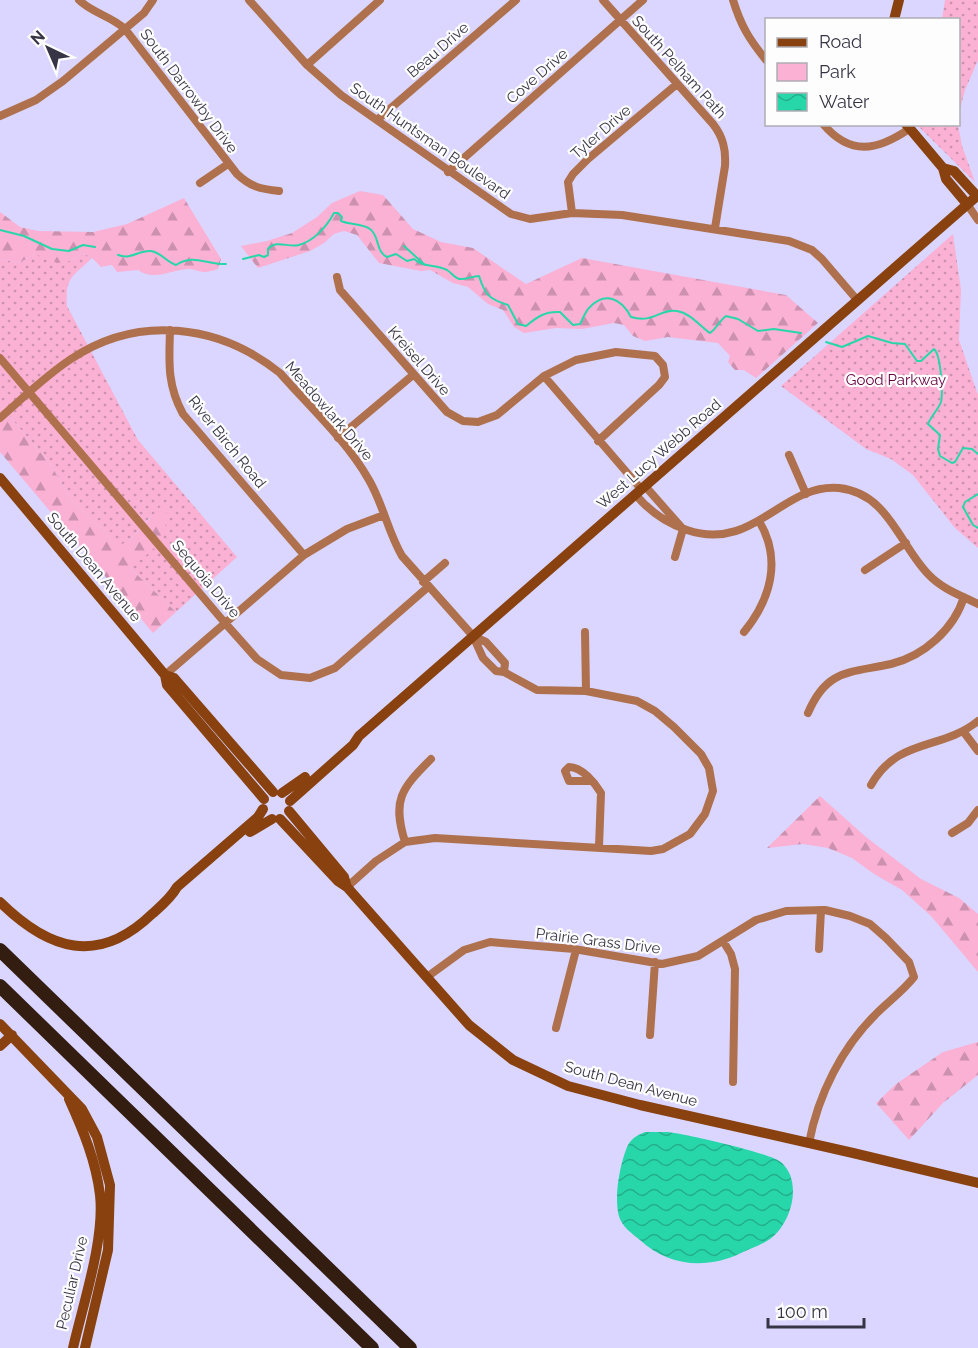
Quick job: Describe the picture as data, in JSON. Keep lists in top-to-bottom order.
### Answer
{
  "streets": {
    "street": [
      "Beau Drive",
      "South Pelham Path",
      "Cove Drive",
      "South Darrowby Drive",
      "Tyler Drive",
      "South Huntsman Boulevard",
      "Kreisel Drive",
      "Meadowlark Drive",
      "River Birch Road",
      "West Lucy Webb Road",
      "South Dean Avenue",
      "Sequoia Drive",
      "Prairie Grass Drive",
      "Peculiar Drive"
    ]
  },
  "crossings": [
    ["Beau Drive", "South Huntsman Boulevard"],
    ["South Pelham Path", "Cove Drive"],
    ["South Pelham Path", "Tyler Drive"],
    ["South Pelham Path", "South Huntsman Boulevard"],
    ["Cove Drive", "South Huntsman Boulevard"],
    ["Tyler Drive", "South Huntsman Boulevard"],
    ["South Huntsman Boulevard", "West Lucy Webb Road"],
    ["Meadowlark Drive", "River Birch Road"],
    ["Meadowlark Drive", "West Lucy Webb Road"],
    ["Meadowlark Drive", "Sequoia Drive"],
    ["West Lucy Webb Road", "South Dean Avenue"],
    ["South Dean Avenue", "Prairie Grass Drive"]
  ],
  "parks": ["Good Parkway"],
  "legend": ["Road", "Park", "Water"],
  "scale_bar": "100 m",
  "north": "top left"
}
